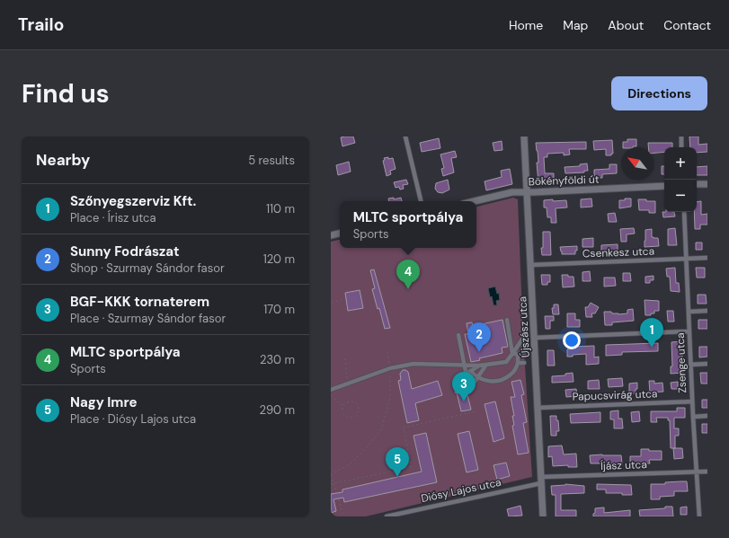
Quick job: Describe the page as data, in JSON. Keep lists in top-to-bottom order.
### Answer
{
  "streets": {
    "street": [
      "Bökényföldi út",
      "Csenkesz utca",
      "Újszász utca",
      "Zsenge utca",
      "Papucsvirág utca",
      "Íjász utca",
      "Diósy Lajos utca"
    ]
  },
  "crossings": [
    ["Bökényföldi út", "Újszász utca"],
    ["Csenkesz utca", "Újszász utca"],
    ["Csenkesz utca", "Zsenge utca"],
    ["Újszász utca", "Papucsvirág utca"],
    ["Újszász utca", "Íjász utca"],
    ["Újszász utca", "Diósy Lajos utca"],
    ["Zsenge utca", "Papucsvirág utca"],
    ["Zsenge utca", "Íjász utca"],
    ["Íjász utca", "Diósy Lajos utca"]
  ],
  "north": "top left",
  "page": {
    "header": "Trailo",
    "nav": [
      "Home",
      "Map",
      "About",
      "Contact"
    ],
    "buttons": "Directions",
    "title": "Find us",
    "heading": ["Nearby", "5 results"],
    "map_buttons": ["+", "−"],
    "list": [
      {
        "mark": "1",
        "name": "Szőnyegszerviz Kft.",
        "note": "Place · Írisz utca",
        "value": "110 m"
      },
      {
        "mark": "2",
        "name": "Sunny Fodrászat",
        "note": "Shop · Szurmay Sándor fasor",
        "value": "120 m"
      },
      {
        "mark": "3",
        "name": "BGF-KKK tornaterem",
        "note": "Place · Szurmay Sándor fasor",
        "value": "170 m"
      },
      {
        "mark": "4",
        "name": "MLTC sportpálya",
        "note": "Sports",
        "value": "230 m"
      },
      {
        "mark": "5",
        "name": "Nagy Imre",
        "note": "Place · Diósy Lajos utca",
        "value": "290 m"
      }
    ],
    "popup": ["MLTC sportpálya", "Sports"],
    "pins": [
      "4",
      "1",
      "2",
      "3",
      "5"
    ]
  }
}
